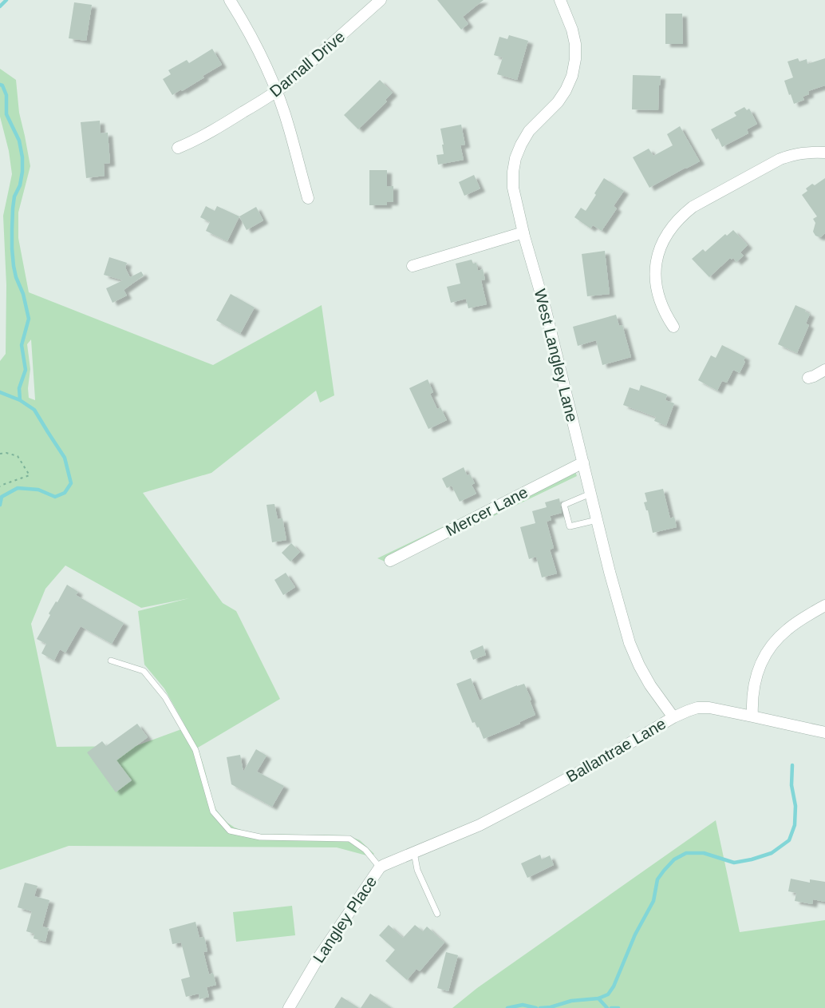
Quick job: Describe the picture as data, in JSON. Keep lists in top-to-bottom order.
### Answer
{
  "streets": {
    "street": [
      "Darnall Drive",
      "West Langley Lane",
      "Mercer Lane",
      "Ballantrae Lane",
      "Langley Place"
    ]
  },
  "crossings": [
    ["West Langley Lane", "Mercer Lane"],
    ["West Langley Lane", "Ballantrae Lane"],
    ["Ballantrae Lane", "Langley Place"]
  ]
}
